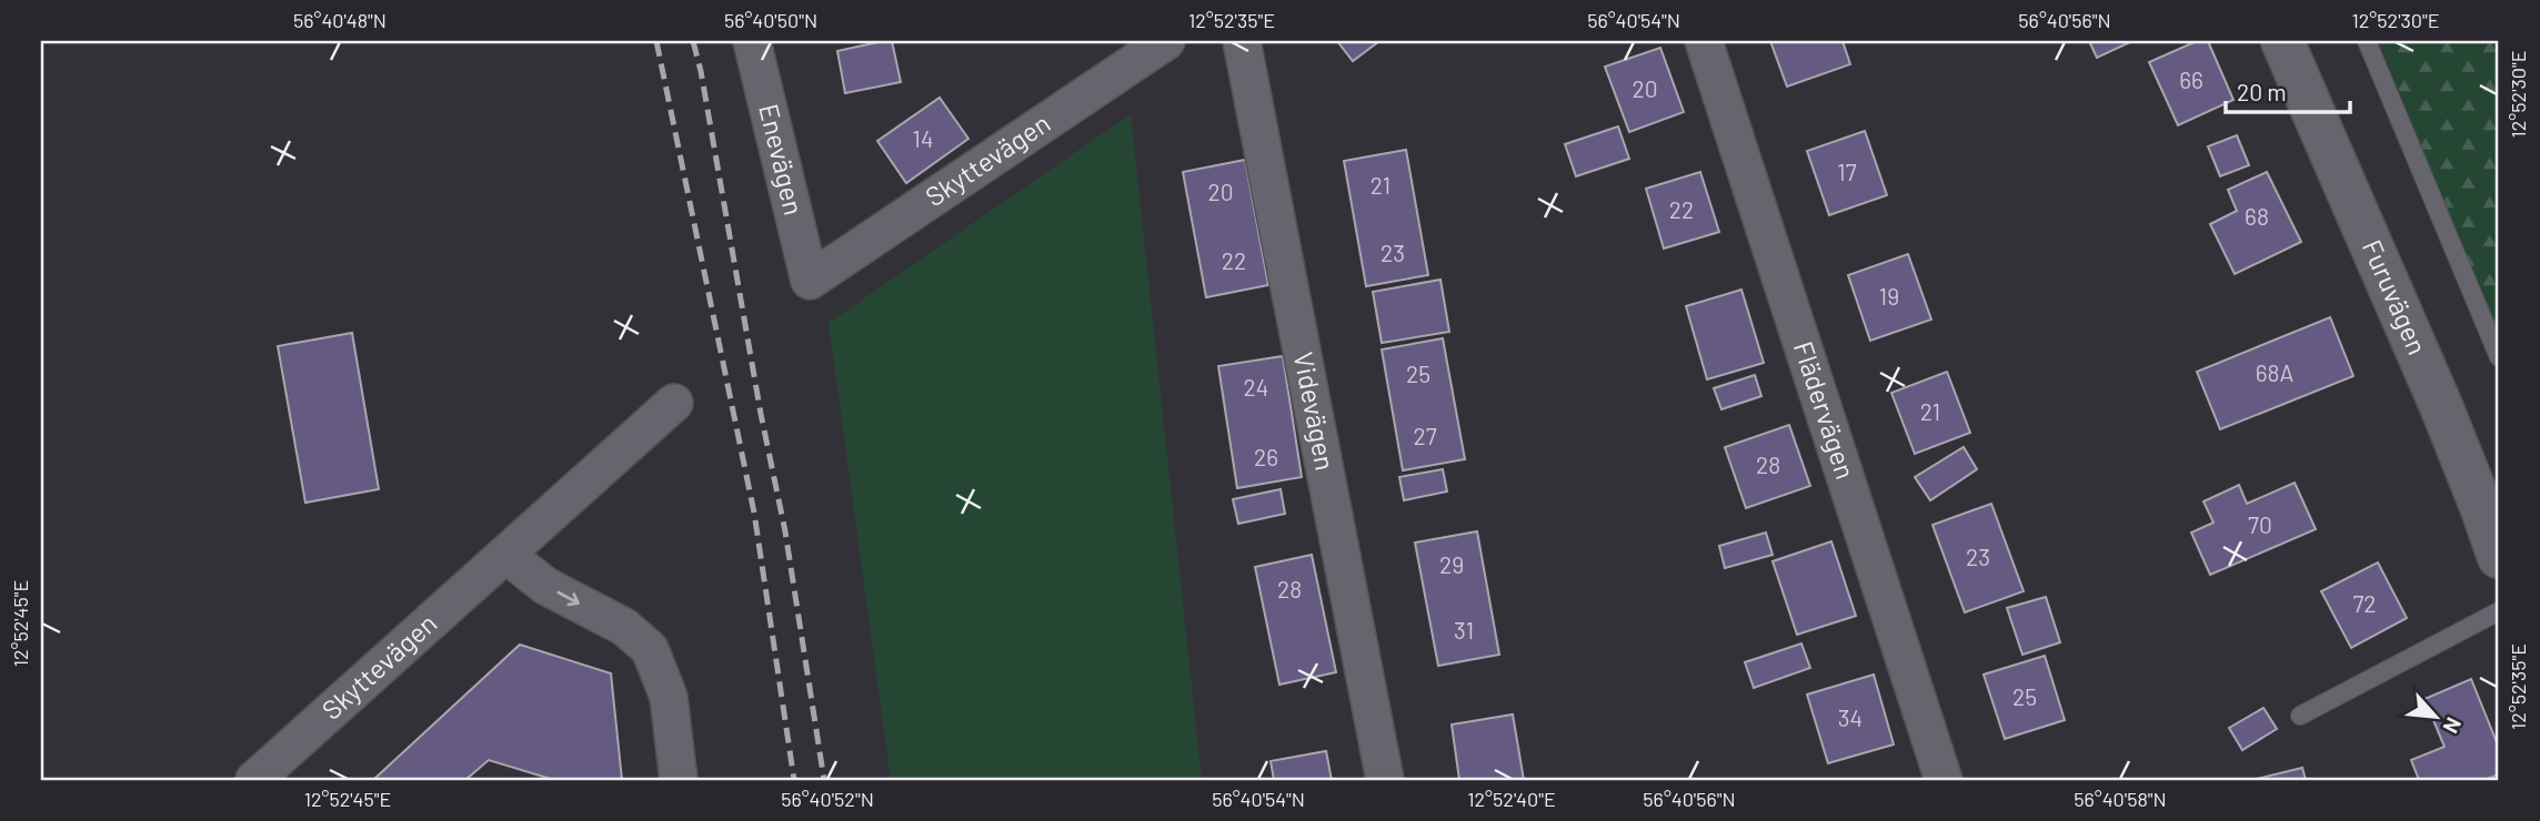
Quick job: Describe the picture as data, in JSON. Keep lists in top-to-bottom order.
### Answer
{
  "streets": {
    "street": [
      "Enevägen",
      "Skyttevägen",
      "Furuvägen",
      "Videvägen",
      "Flädervägen"
    ]
  },
  "crossings": [
    ["Enevägen", "Skyttevägen"]
  ],
  "house_numbers": [
    "66",
    "20",
    "14",
    "17",
    "21",
    "20",
    "22",
    "68",
    "23",
    "22",
    "19",
    "68A",
    "25",
    "24",
    "21",
    "27",
    "26",
    "28",
    "70",
    "23",
    "29",
    "28",
    "72",
    "31",
    "25",
    "34"
  ],
  "scale_bar": "20 m",
  "north": "bottom right",
  "coordinates": [
    "56°40'48\"N",
    "56°40'50\"N",
    "12°52'35\"E",
    "56°40'54\"N",
    "56°40'56\"N",
    "12°52'30\"E",
    "12°52'45\"E",
    "56°40'52\"N",
    "12°52'40\"E",
    "56°40'58\"N"
  ]
}
